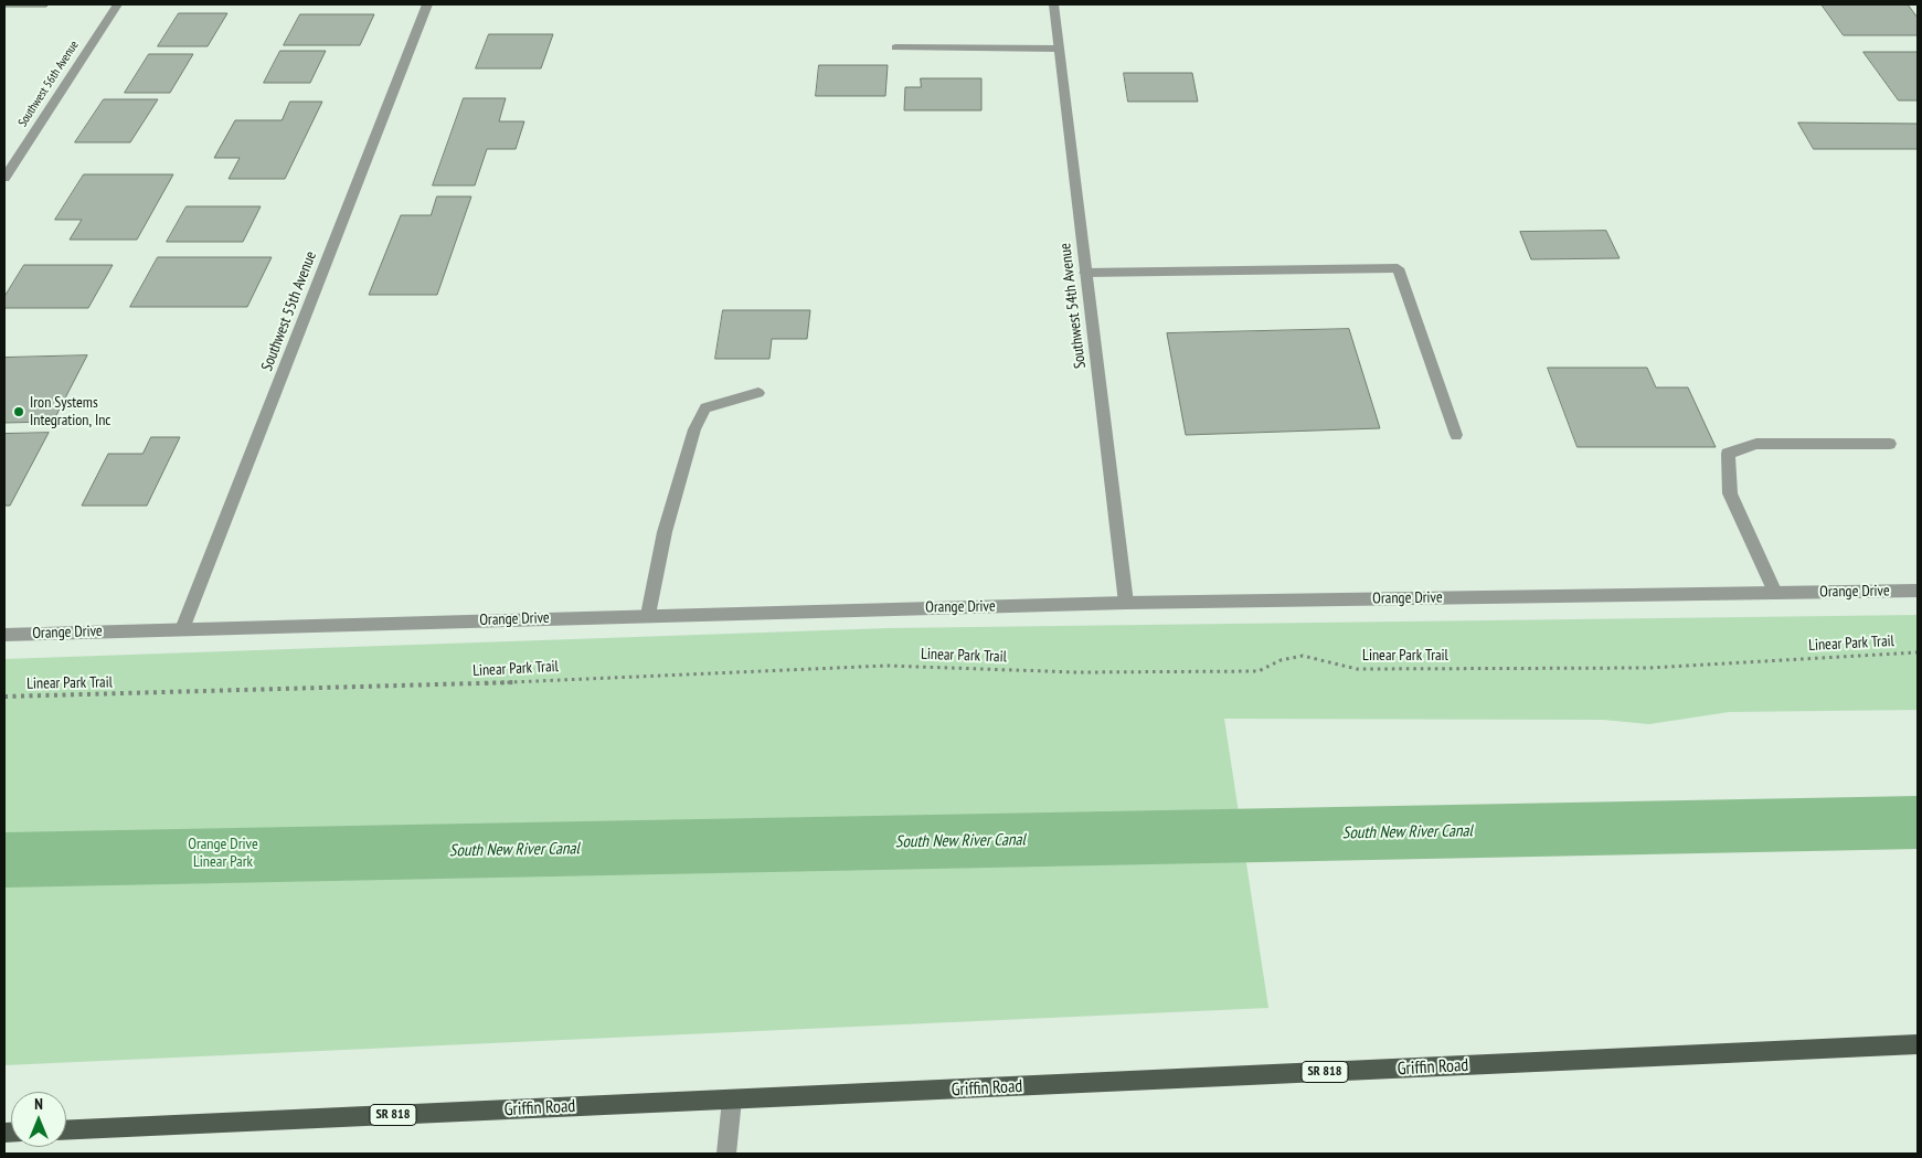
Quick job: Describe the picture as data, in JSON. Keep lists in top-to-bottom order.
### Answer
{
  "streets": {
    "main road": ["Griffin Road", "SR 818"],
    "street": [
      "Southwest 56th Avenue",
      "Southwest 54th Avenue",
      "Southwest 55th Avenue",
      "Orange Drive"
    ],
    "path": ["Linear Park Trail"]
  },
  "crossings": [
    ["Southwest 54th Avenue", "Orange Drive"],
    ["Southwest 55th Avenue", "Orange Drive"]
  ],
  "water": ["South New River Canal"],
  "parks": ["Orange Drive Linear Park"],
  "places": ["Iron Systems Integration, Inc"],
  "north": "top"
}
